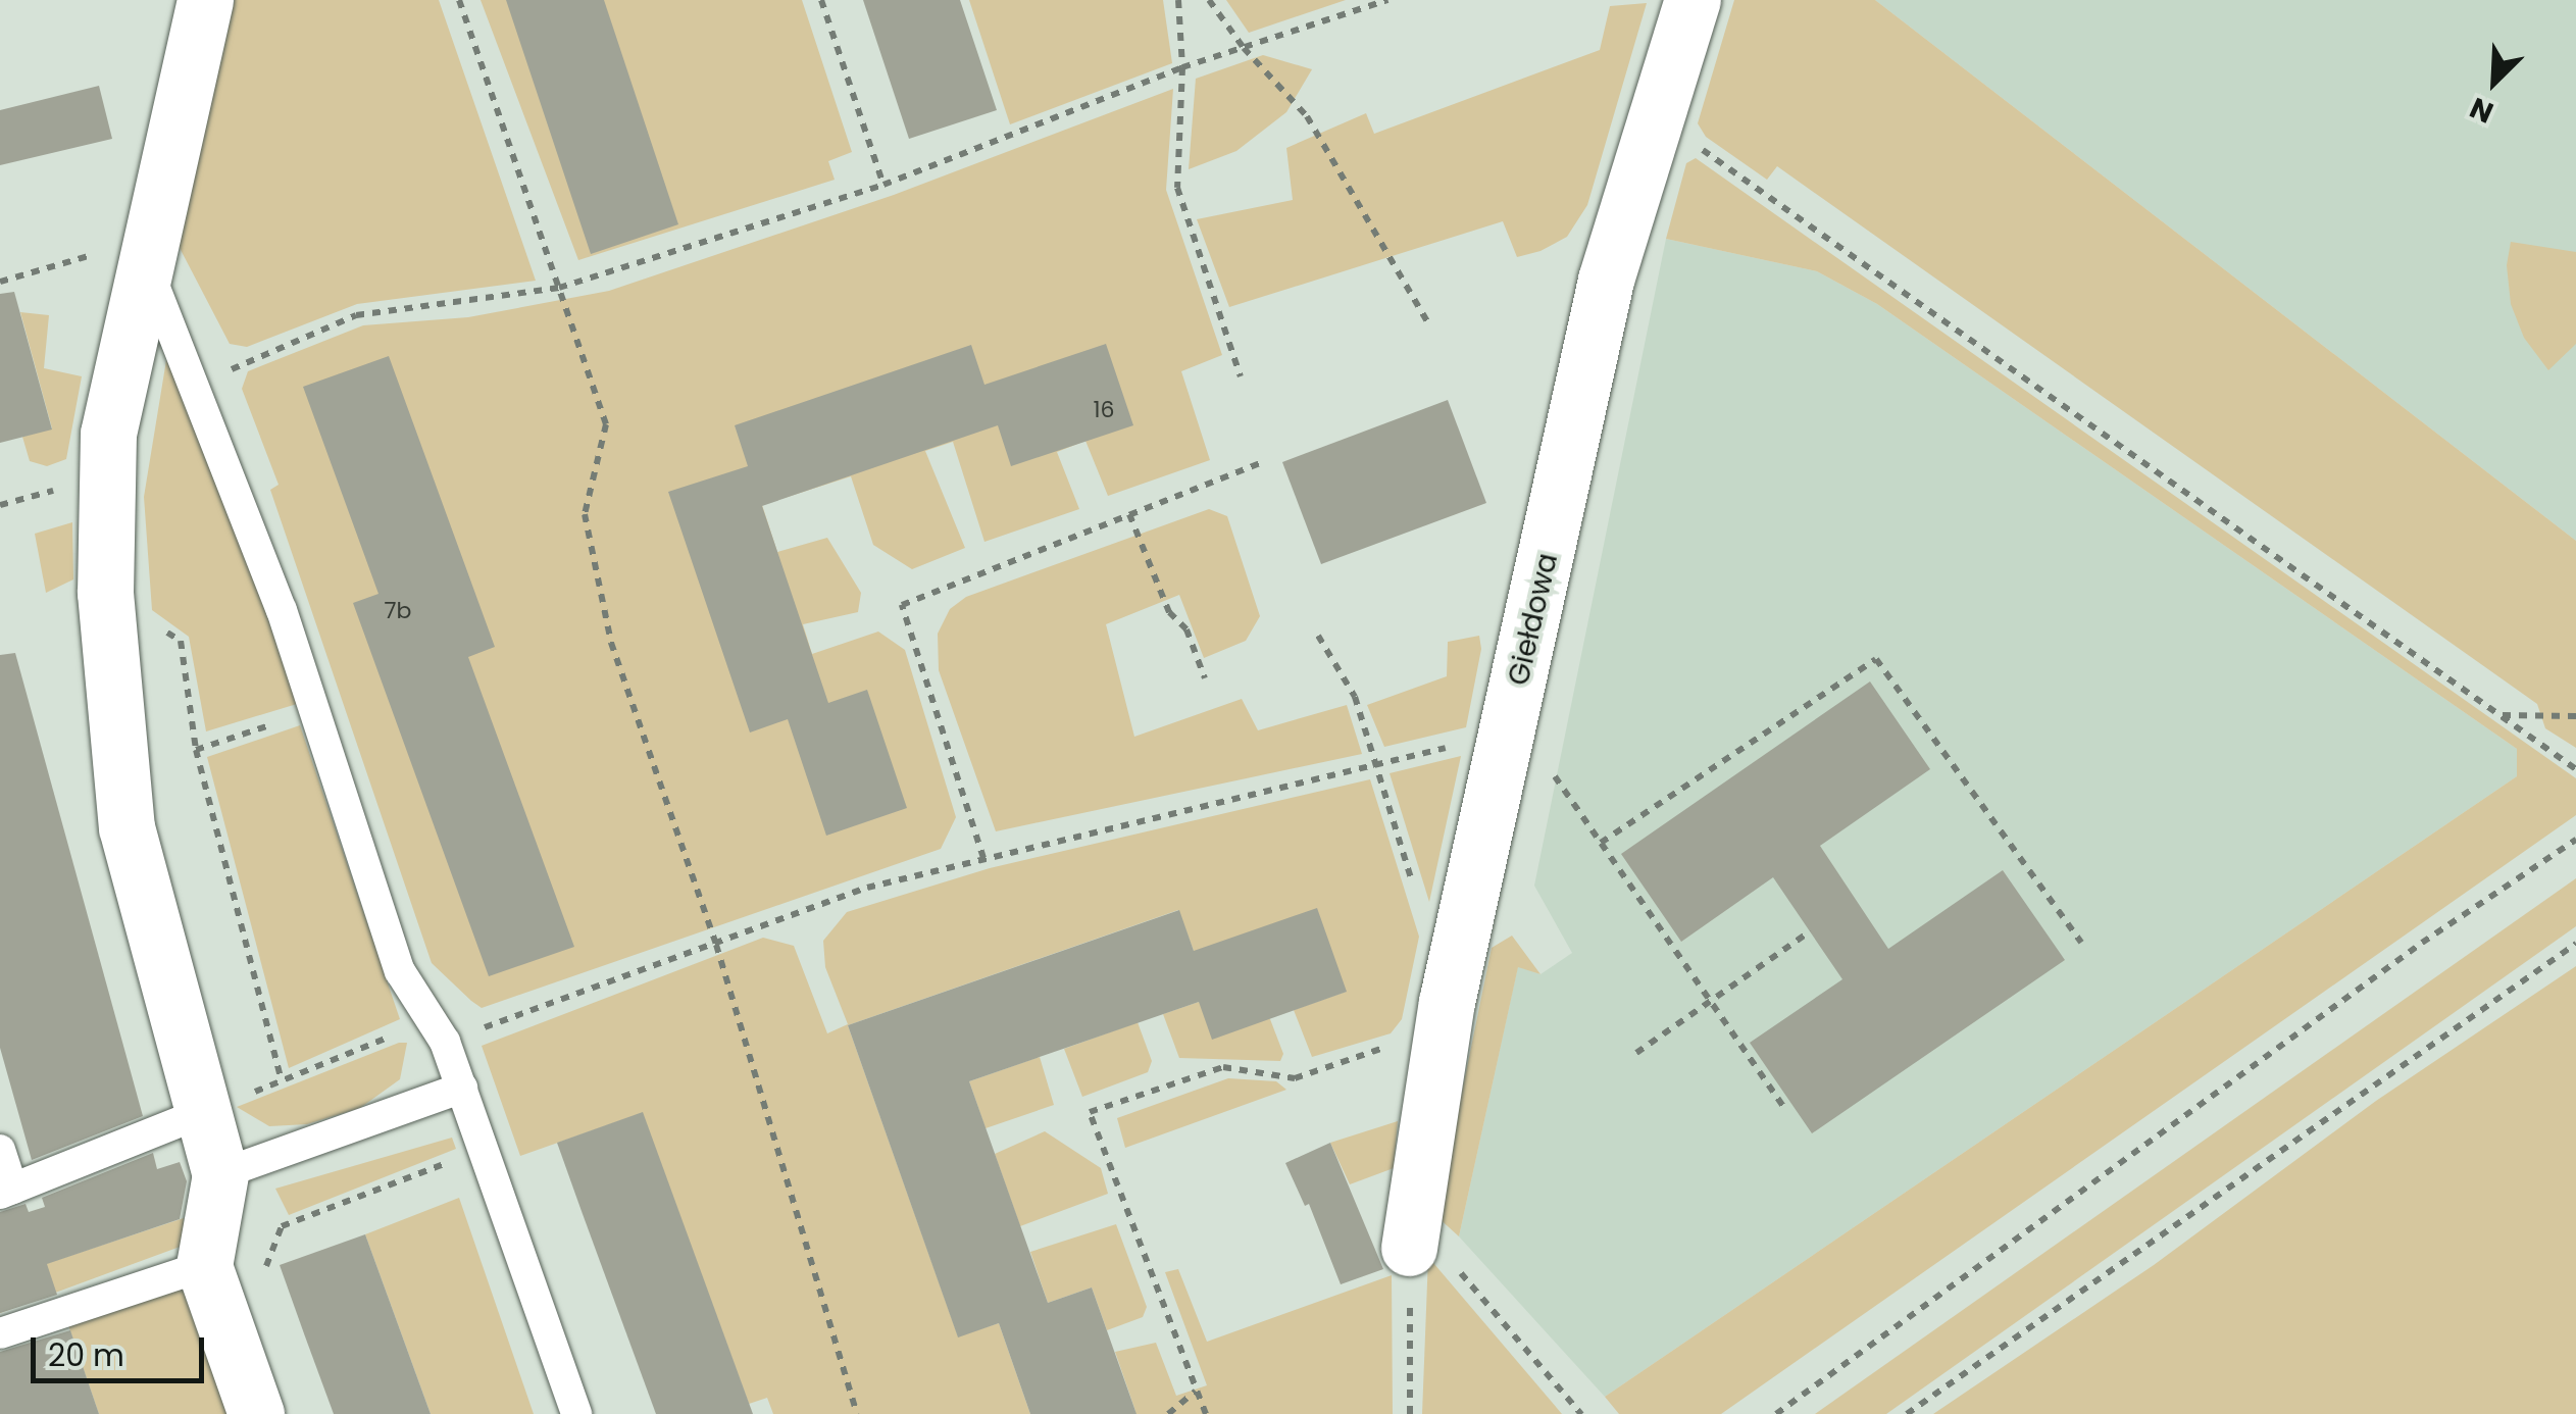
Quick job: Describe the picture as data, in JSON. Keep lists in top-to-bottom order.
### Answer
{
  "streets": {
    "street": ["Giełdowa"]
  },
  "house_numbers": ["16", "7b"],
  "scale_bar": "20 m",
  "north": "bottom left"
}
